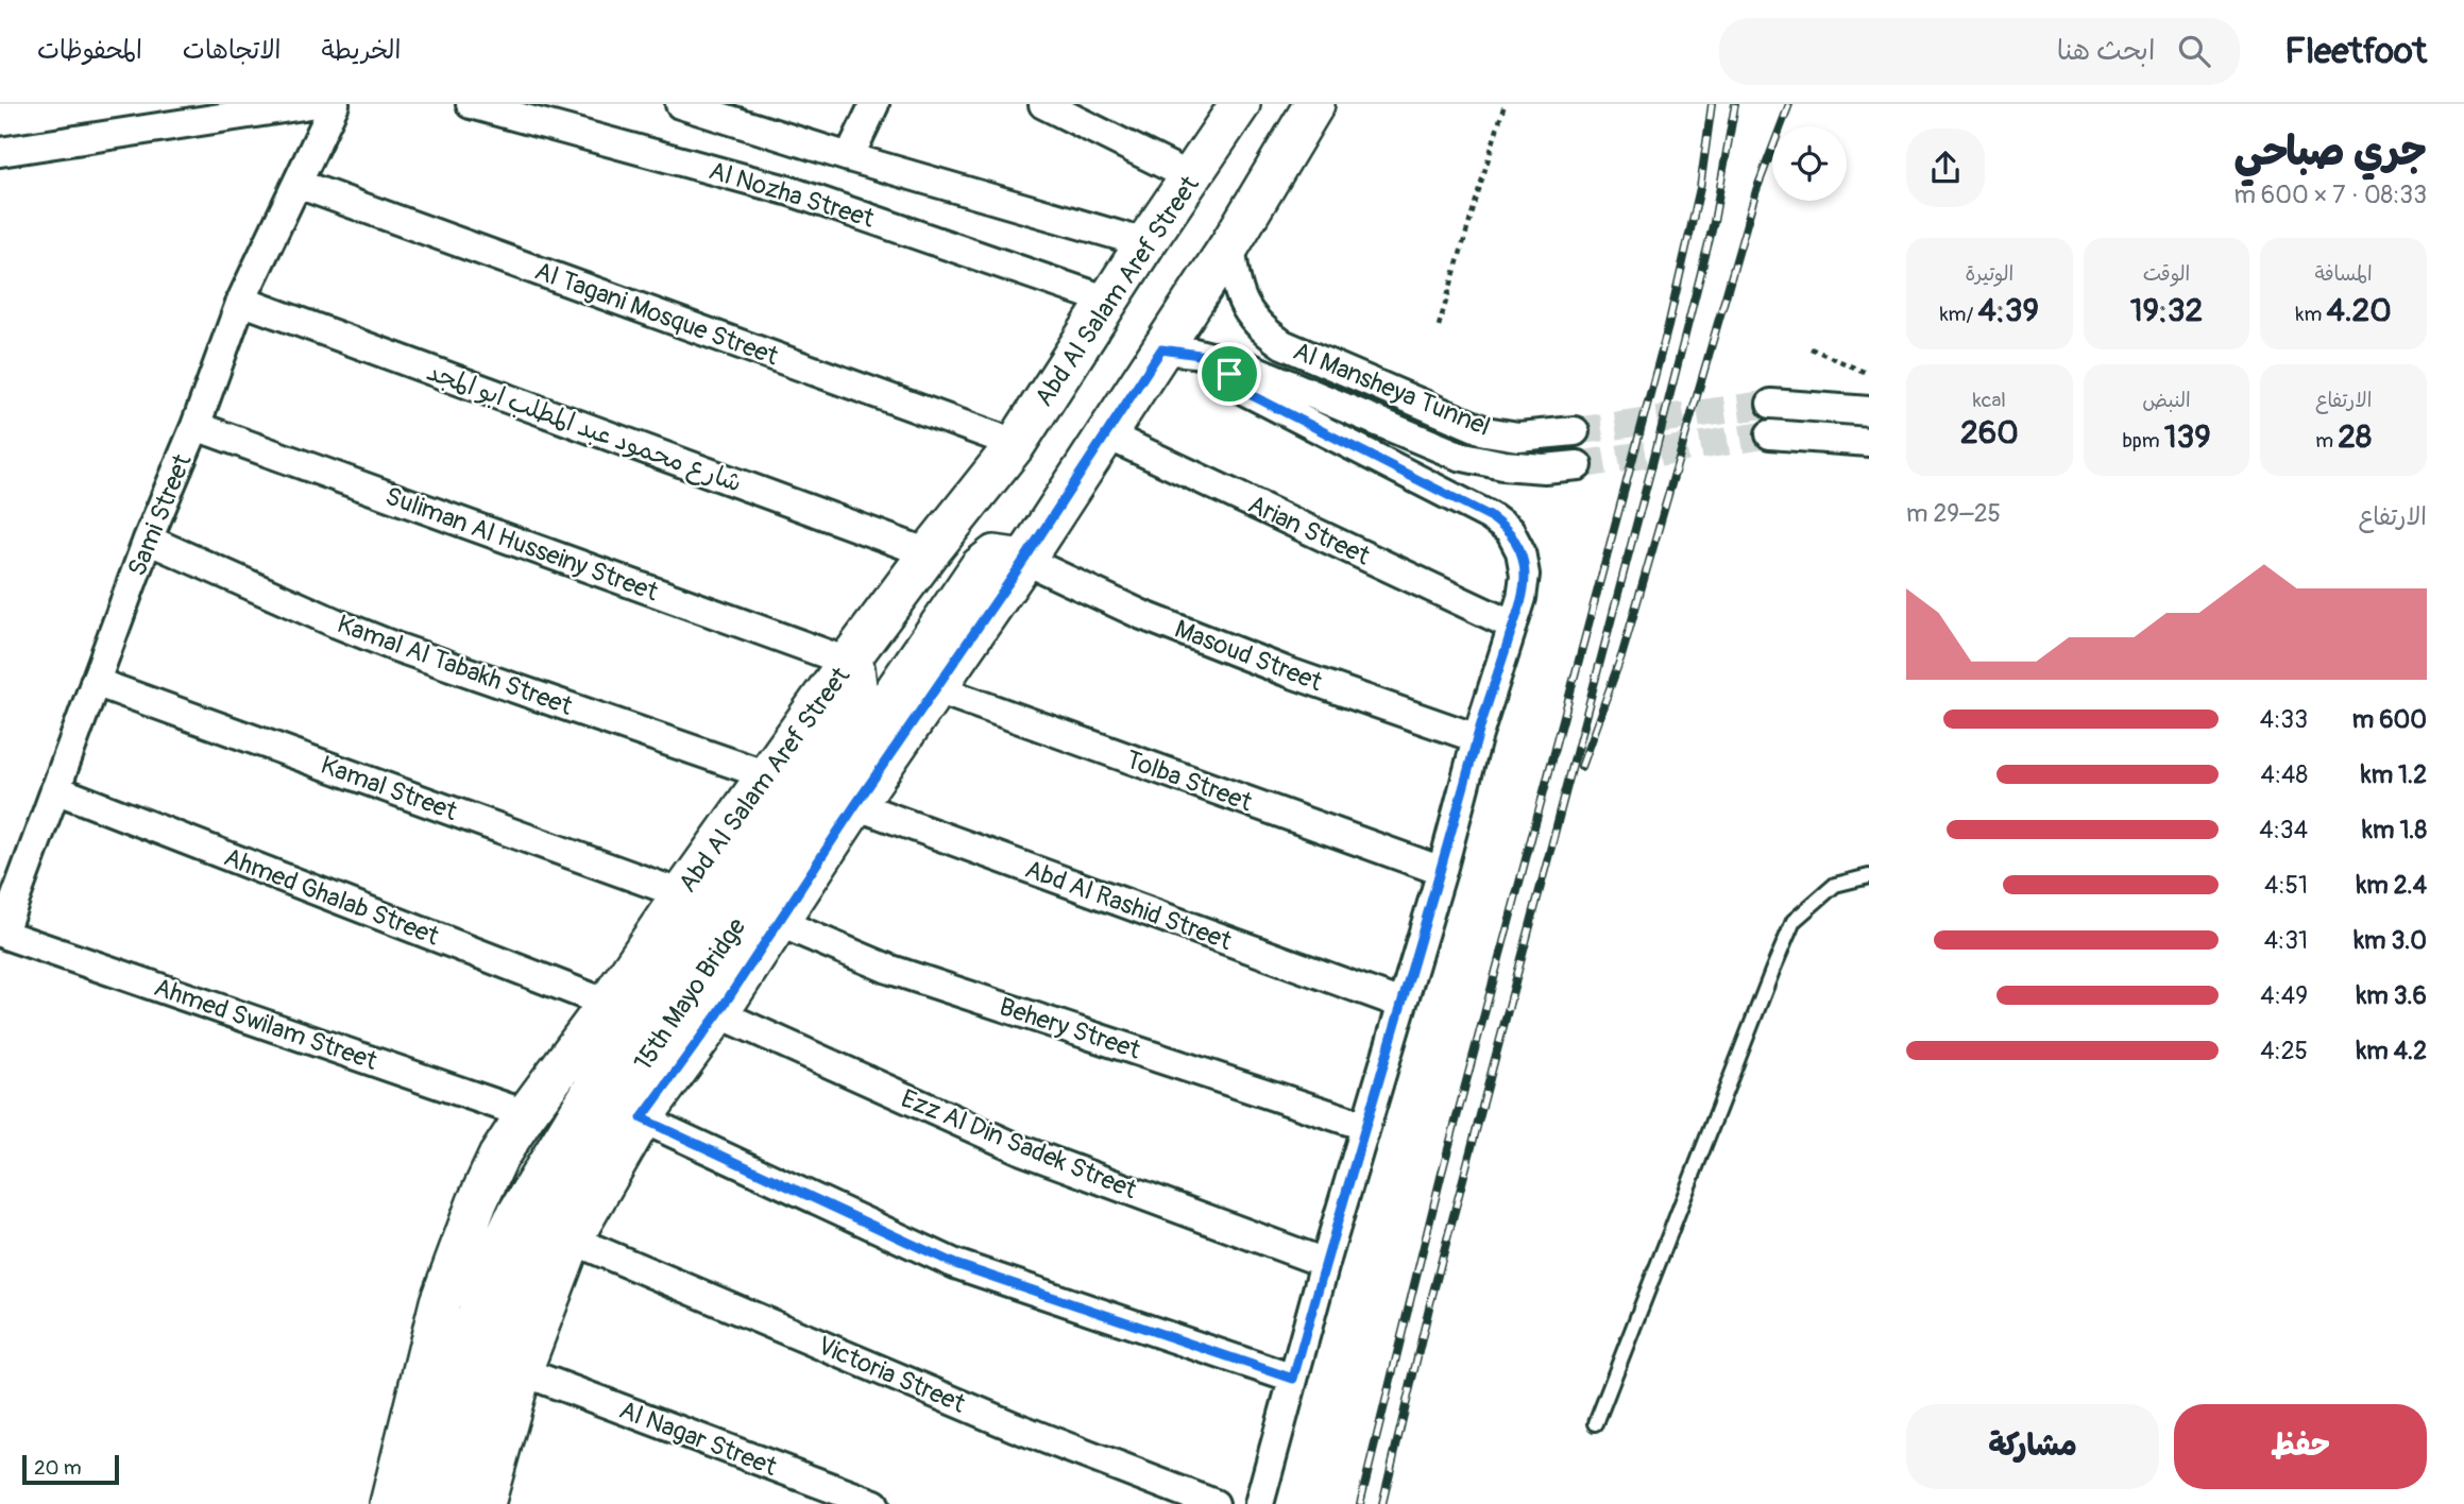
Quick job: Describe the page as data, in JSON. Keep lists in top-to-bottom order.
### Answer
{
  "streets": {
    "main road": ["Abd Al Salam Aref Street", "15th Mayo Bridge"],
    "street": [
      "Al Nozha Street",
      "Al Tagani Mosque Street",
      "Al Mansheya Tunnel",
      "شارع محمود عبد المطلب ابو المجد",
      "Sami Street",
      "Arian Street",
      "Suliman Al Husseiny Street",
      "Masoud Street",
      "Kamal Al Tabakh Street",
      "Tolba Street",
      "Kamal Street",
      "Ahmed Ghalab Street",
      "Abd Al Rashid Street",
      "Ahmed Swilam Street",
      "Behery Street",
      "Ezz Al Din Sadek Street",
      "Victoria Street",
      "Al Nagar Street"
    ]
  },
  "crossings": [
    ["Al Nozha Street", "Abd Al Salam Aref Street"],
    ["Abd Al Salam Aref Street", "Al Tagani Mosque Street"],
    ["Abd Al Salam Aref Street", "شارع محمود عبد المطلب ابو المجد"],
    ["Abd Al Salam Aref Street", "Suliman Al Husseiny Street"],
    ["Abd Al Salam Aref Street", "Kamal Al Tabakh Street"],
    ["Abd Al Salam Aref Street", "Kamal Street"],
    ["Abd Al Salam Aref Street", "Ahmed Ghalab Street"],
    ["Abd Al Salam Aref Street", "15th Mayo Bridge"],
    ["Abd Al Salam Aref Street", "Ahmed Swilam Street"],
    ["Al Tagani Mosque Street", "Sami Street"],
    ["شارع محمود عبد المطلب ابو المجد", "Sami Street"],
    ["Sami Street", "Suliman Al Husseiny Street"],
    ["Sami Street", "Kamal Al Tabakh Street"],
    ["Sami Street", "Kamal Street"],
    ["Sami Street", "Ahmed Ghalab Street"],
    ["Sami Street", "Ahmed Swilam Street"],
    ["Suliman Al Husseiny Street", "15th Mayo Bridge"],
    ["Masoud Street", "15th Mayo Bridge"],
    ["Abd Al Rashid Street", "15th Mayo Bridge"]
  ],
  "scale_bar": "20 m",
  "page": {
    "header": "Fleetfoot",
    "search": "ابحث هنا",
    "nav": ["الخريطة", "الاتجاهات", "المحفوظات"],
    "heading": ["جري صباحي", "08:33 · 7 × 600 m"],
    "stats": [
      ["المسافة", "4.20 km"],
      ["الوقت", "19:32"],
      ["الوتيرة", "4:39 /km"],
      ["الارتفاع", "28 m"],
      ["النبض", "139 bpm"],
      ["kcal", "260"]
    ],
    "chart": ["الارتفاع", "25–29 m"],
    "list": [
      {
        "name": "600 m",
        "note": "4:33"
      },
      {
        "name": "1.2 km",
        "note": "4:48"
      },
      {
        "name": "1.8 km",
        "note": "4:34"
      },
      {
        "name": "2.4 km",
        "note": "4:51"
      },
      {
        "name": "3.0 km",
        "note": "4:31"
      },
      {
        "name": "3.6 km",
        "note": "4:49"
      },
      {
        "name": "4.2 km",
        "note": "4:25"
      }
    ],
    "buttons": ["حفظ", "مشاركة"],
    "scale": "20 m"
  }
}
